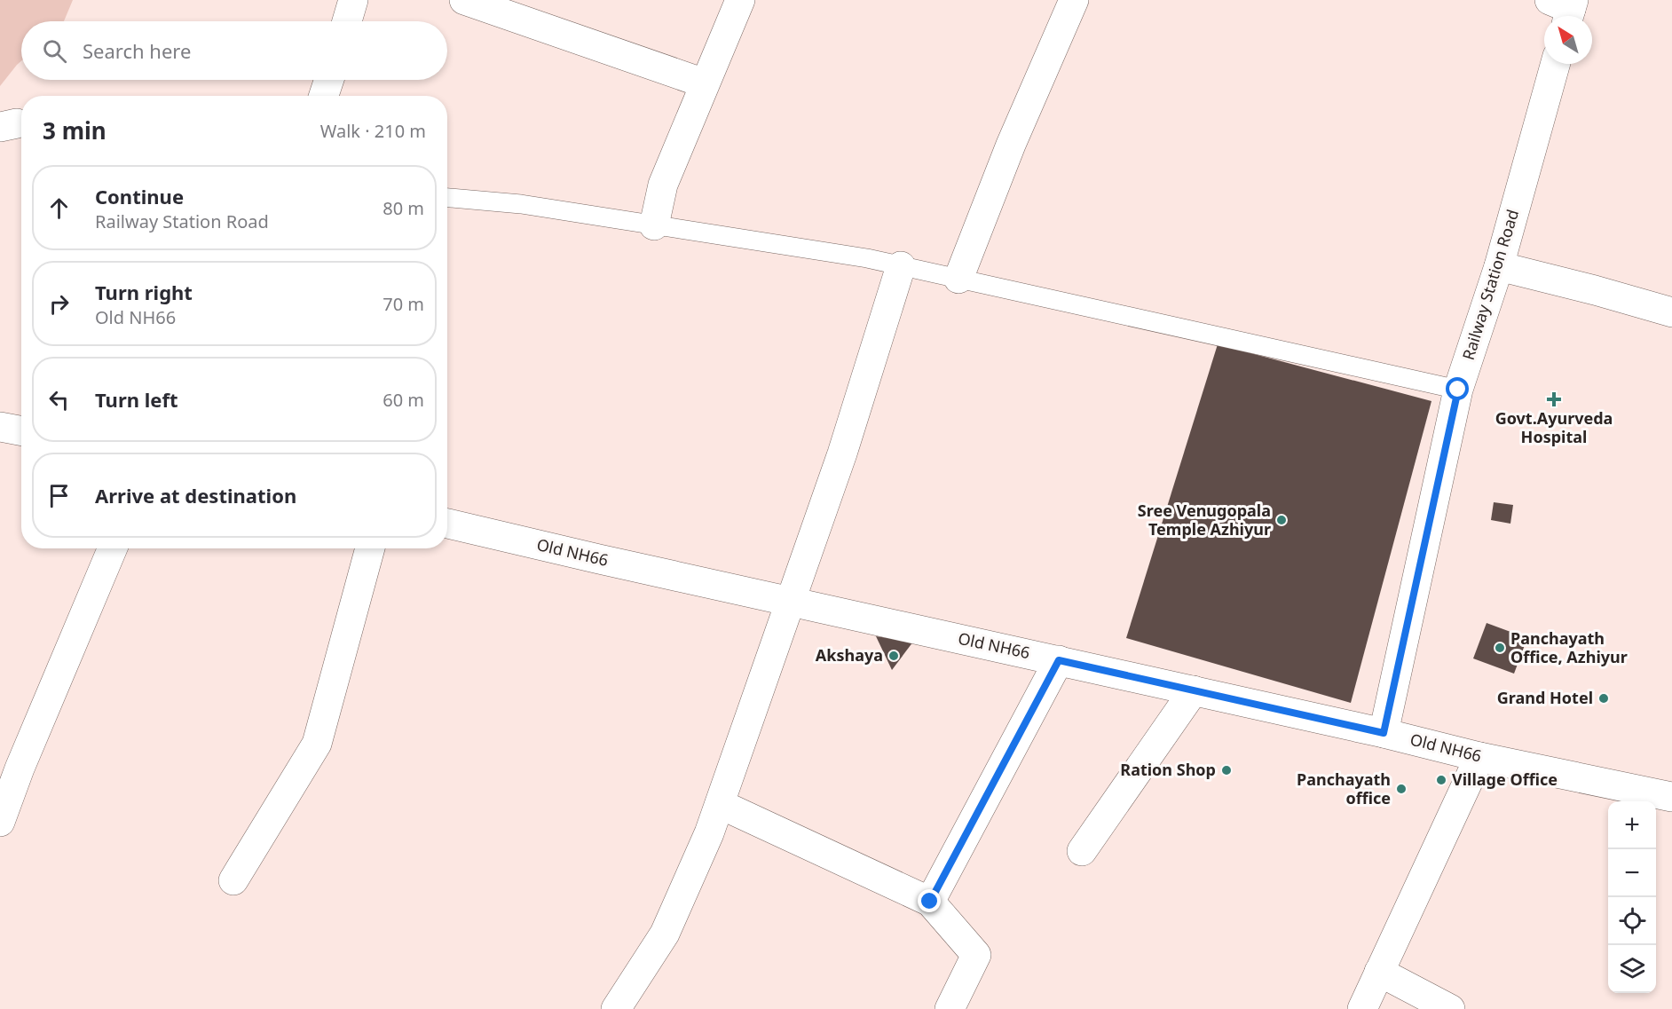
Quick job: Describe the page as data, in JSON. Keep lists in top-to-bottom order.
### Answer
{
  "streets": {
    "street": ["Railway Station Road", "Old NH66"]
  },
  "crossings": [
    ["Railway Station Road", "Old NH66"]
  ],
  "places": {
    "health": ["Govt.Ayurveda Hospital"],
    "other": [
      "Sree Venugopala Temple Azhiyur",
      "Panchayath Office, Azhiyur",
      "Akshaya",
      "Grand Hotel",
      "Ration Shop",
      "Village Office",
      "Panchayath office"
    ]
  },
  "north": "top left",
  "page": {
    "search": "Search here",
    "heading": ["3 min", "Walk · 210 m"],
    "list": [
      ["Continue", "Railway Station Road", "80 m"],
      ["Turn right", "Old NH66", "70 m"],
      ["Turn left", "60 m"],
      "Arrive at destination"
    ],
    "map_buttons": ["+", "−"]
  }
}
